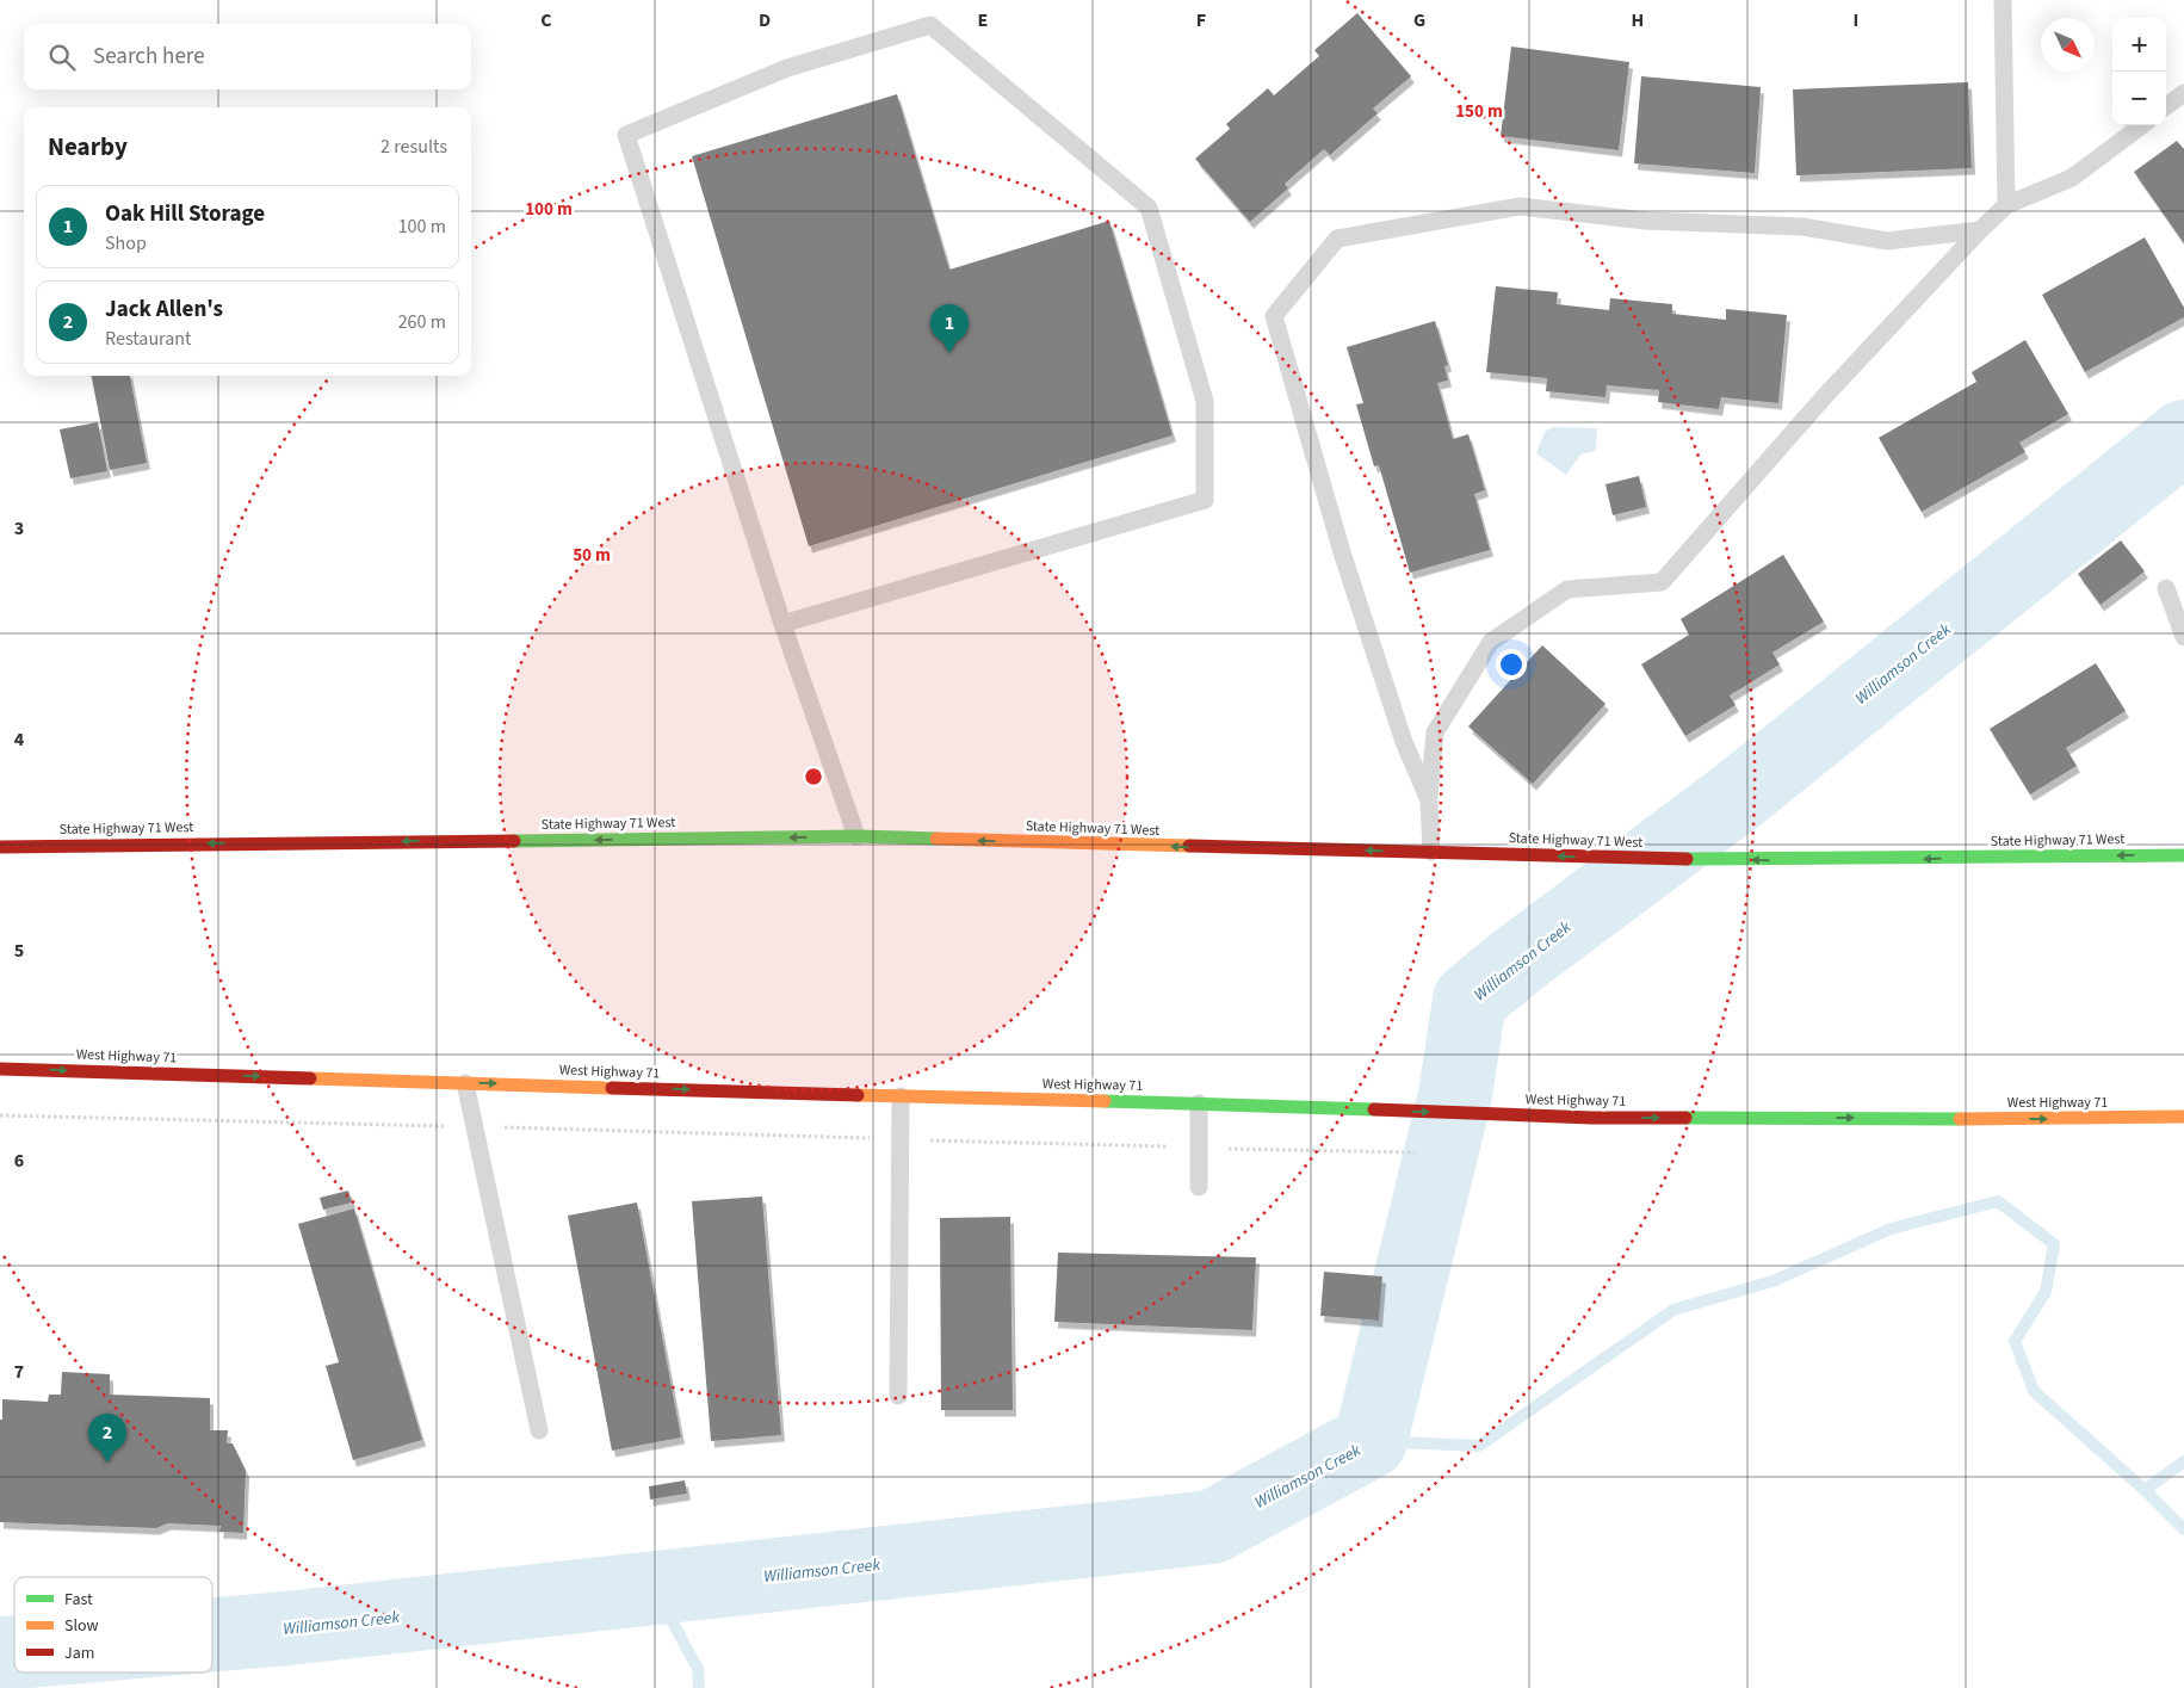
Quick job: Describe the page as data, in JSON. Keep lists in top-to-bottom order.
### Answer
{
  "streets": {
    "main road": ["State Highway 71 West", "West Highway 71"]
  },
  "one_way": ["State Highway 71 West", "West Highway 71"],
  "water": ["Williamson Creek"],
  "legend": ["Fast", "Slow", "Jam"],
  "north": "bottom right",
  "page": {
    "map_buttons": ["+", "−"],
    "search": "Search here",
    "heading": ["Nearby", "2 results"],
    "list": [
      {
        "mark": "1",
        "name": "Oak Hill Storage",
        "note": "Shop",
        "value": "100 m"
      },
      {
        "mark": "2",
        "name": "Jack Allen's",
        "note": "Restaurant",
        "value": "260 m"
      }
    ],
    "pins": ["1", "2"]
  },
  "grid": {
    "columns": [
      "C",
      "D",
      "E",
      "F",
      "G",
      "H",
      "I"
    ],
    "rows": [
      "3",
      "4",
      "5",
      "6",
      "7"
    ]
  },
  "rings": ["150 m", "100 m", "50 m"]
}
